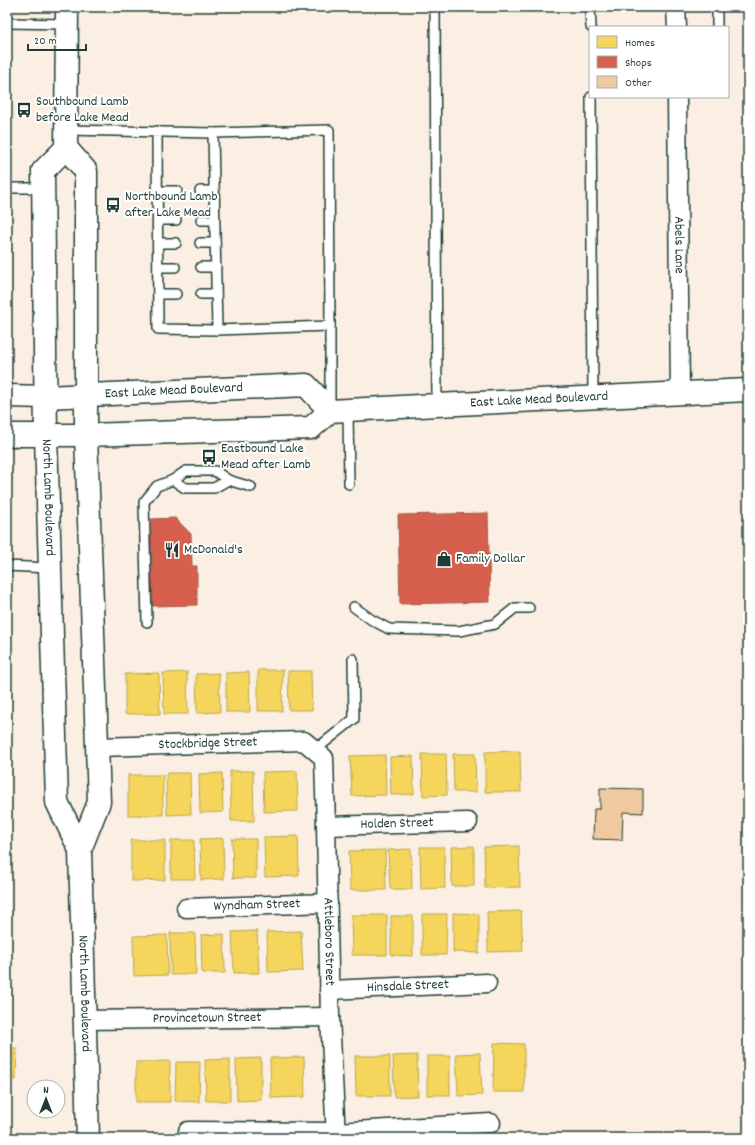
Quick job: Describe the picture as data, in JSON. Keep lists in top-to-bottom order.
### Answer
{
  "streets": {
    "main road": ["East Lake Mead Boulevard", "North Lamb Boulevard"],
    "street": [
      "Abels Lane",
      "Stockbridge Street",
      "Holden Street",
      "Wyndham Street",
      "Attleboro Street",
      "Hinsdale Street",
      "Provincetown Street"
    ]
  },
  "crossings": [
    ["Abels Lane", "East Lake Mead Boulevard"],
    ["East Lake Mead Boulevard", "North Lamb Boulevard"],
    ["North Lamb Boulevard", "Stockbridge Street"],
    ["North Lamb Boulevard", "Provincetown Street"],
    ["Stockbridge Street", "Attleboro Street"],
    ["Holden Street", "Attleboro Street"],
    ["Wyndham Street", "Attleboro Street"],
    ["Attleboro Street", "Hinsdale Street"],
    ["Attleboro Street", "Provincetown Street"]
  ],
  "places": {
    "bus stop": ["Southbound Lamb before Lake Mead", "Northbound Lamb after Lake Mead", "Eastbound Lake Mead after Lamb"],
    "restaurant": ["McDonald's"],
    "shop": ["Family Dollar"]
  },
  "legend": ["Homes", "Shops", "Other"],
  "scale_bar": "20 m",
  "north": "top"
}
